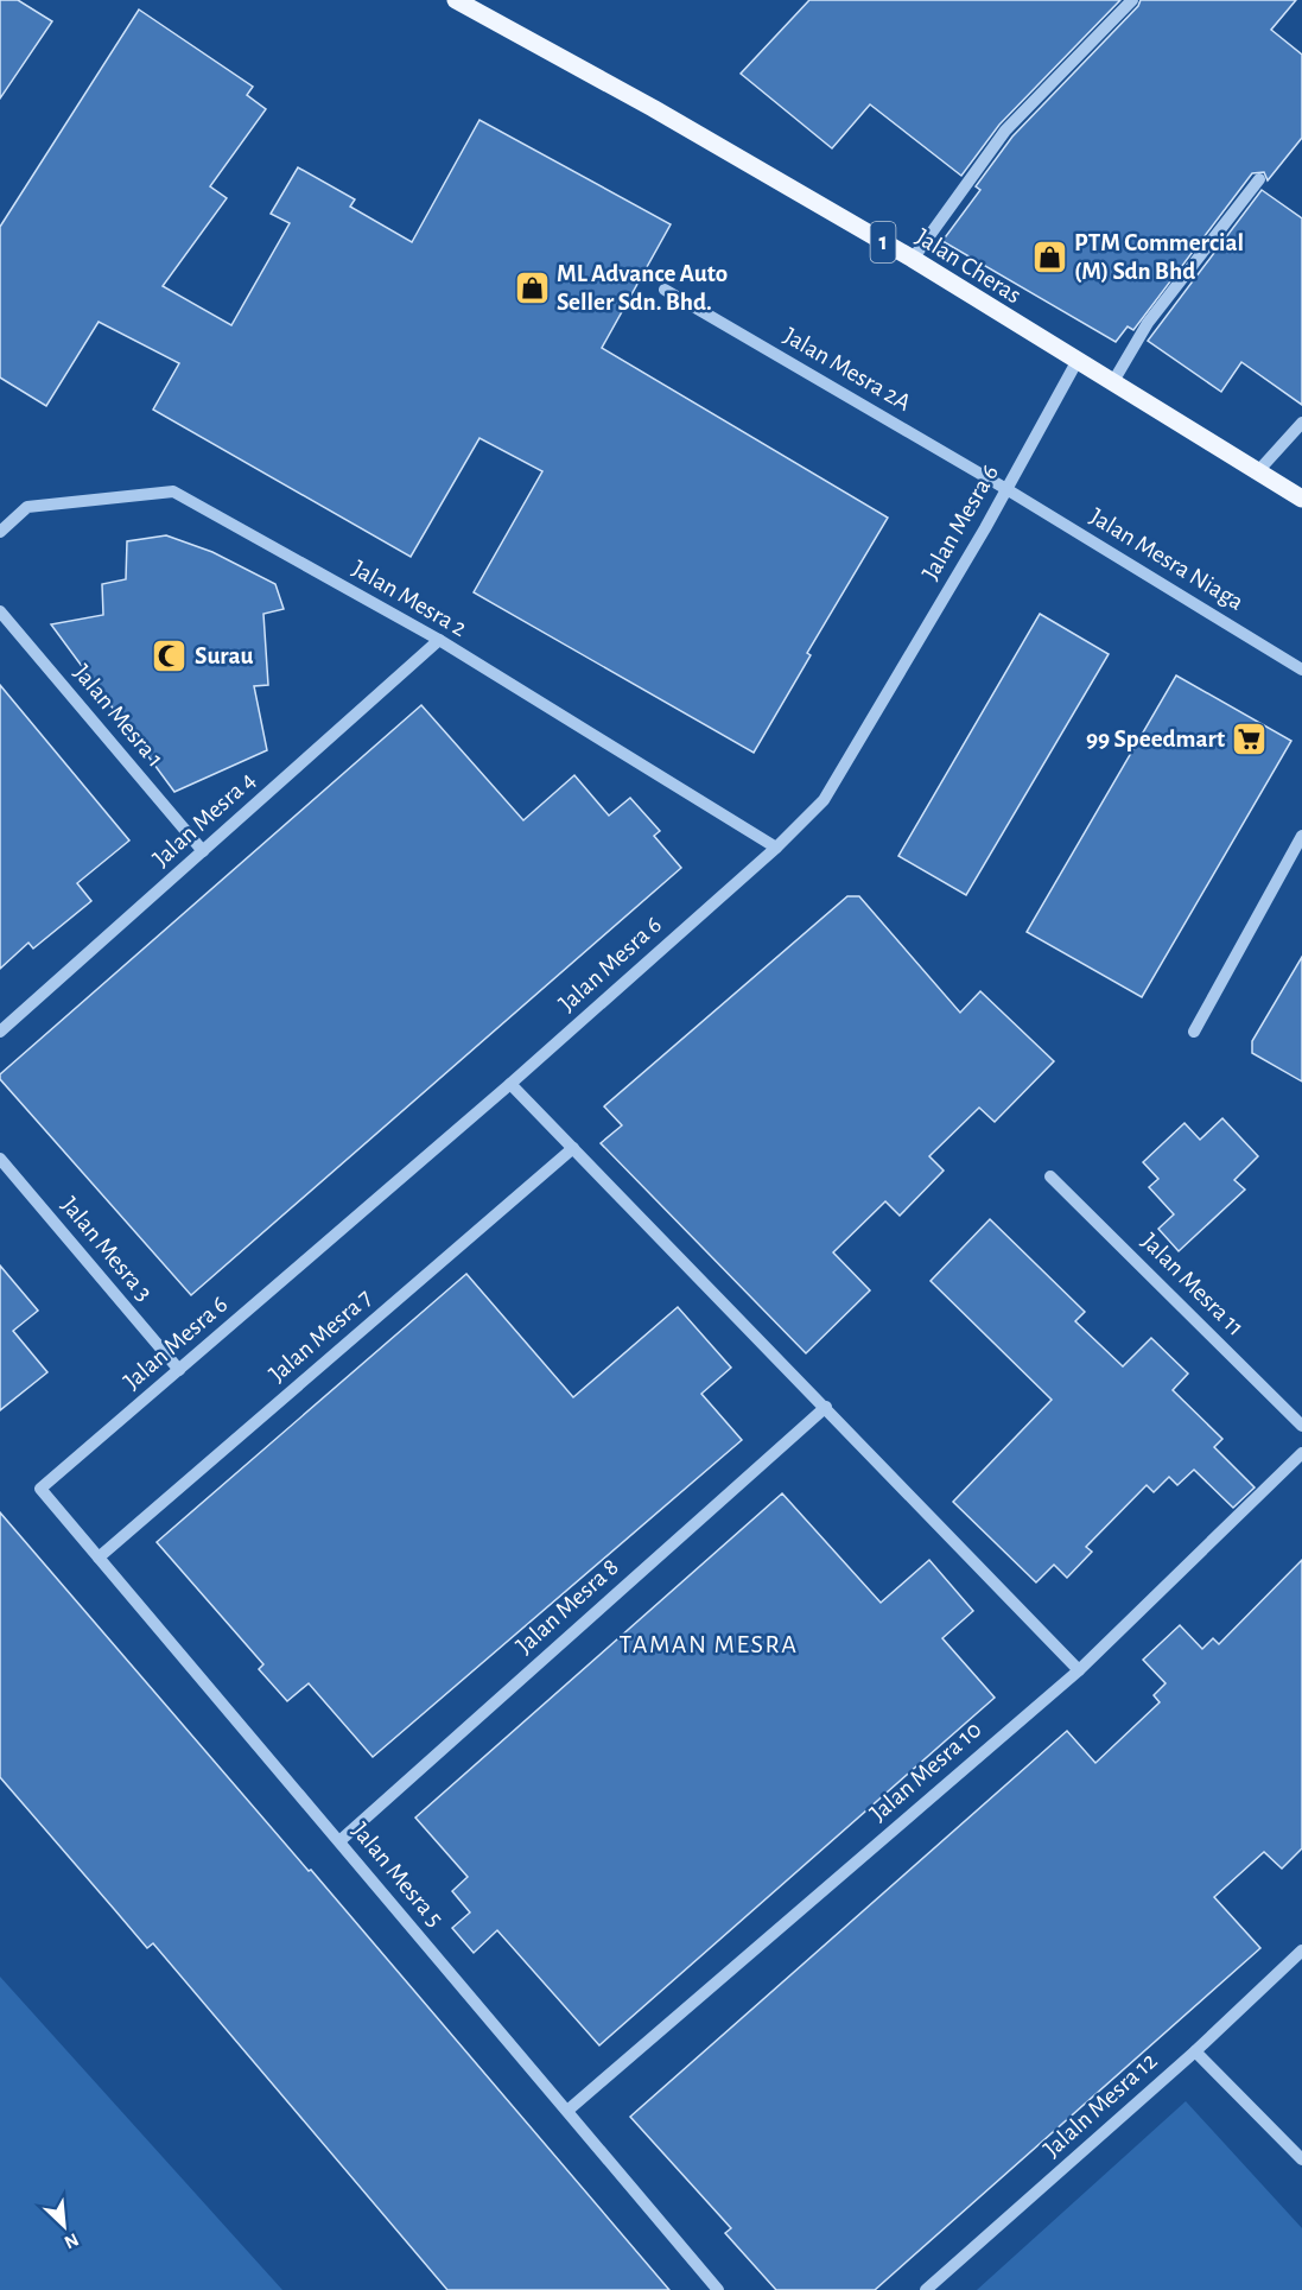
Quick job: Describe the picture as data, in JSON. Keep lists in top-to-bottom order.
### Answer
{
  "streets": {
    "main road": ["1", "Jalan Cheras"],
    "street": [
      "Jalan Mesra 2A",
      "Jalan Mesra 6",
      "Jalan Mesra Niaga",
      "Jalan Mesra 2",
      "Jalan Mesra 1",
      "Jalan Mesra 4",
      "Jalan Mesra 3",
      "Jalan Mesra 11",
      "Jalan Mesra 7",
      "Jalan Mesra 8",
      "Jalan Mesra 10",
      "Jalan Mesra 5",
      "Jalaln Mesra 12"
    ]
  },
  "crossings": [
    ["Jalan Cheras", "Jalan Mesra 6"],
    ["Jalan Mesra 2A", "Jalan Mesra 6"],
    ["Jalan Mesra 2A", "Jalan Mesra Niaga"],
    ["Jalan Mesra 6", "Jalan Mesra Niaga"],
    ["Jalan Mesra 6", "Jalan Mesra 2"],
    ["Jalan Mesra 6", "Jalan Mesra 3"],
    ["Jalan Mesra 6", "Jalan Mesra 5"],
    ["Jalan Mesra 2", "Jalan Mesra 4"],
    ["Jalan Mesra 1", "Jalan Mesra 4"],
    ["Jalan Mesra 7", "Jalan Mesra 5"],
    ["Jalan Mesra 8", "Jalan Mesra 5"],
    ["Jalan Mesra 10", "Jalan Mesra 5"]
  ],
  "districts": ["TAMAN MESRA"],
  "places": {
    "shop": ["PTM Commercial (M) Sdn Bhd", "ML Advance Auto Seller Sdn. Bhd."],
    "mosque": ["Surau"],
    "supermarket": ["99 Speedmart"]
  },
  "north": "bottom right"
}
